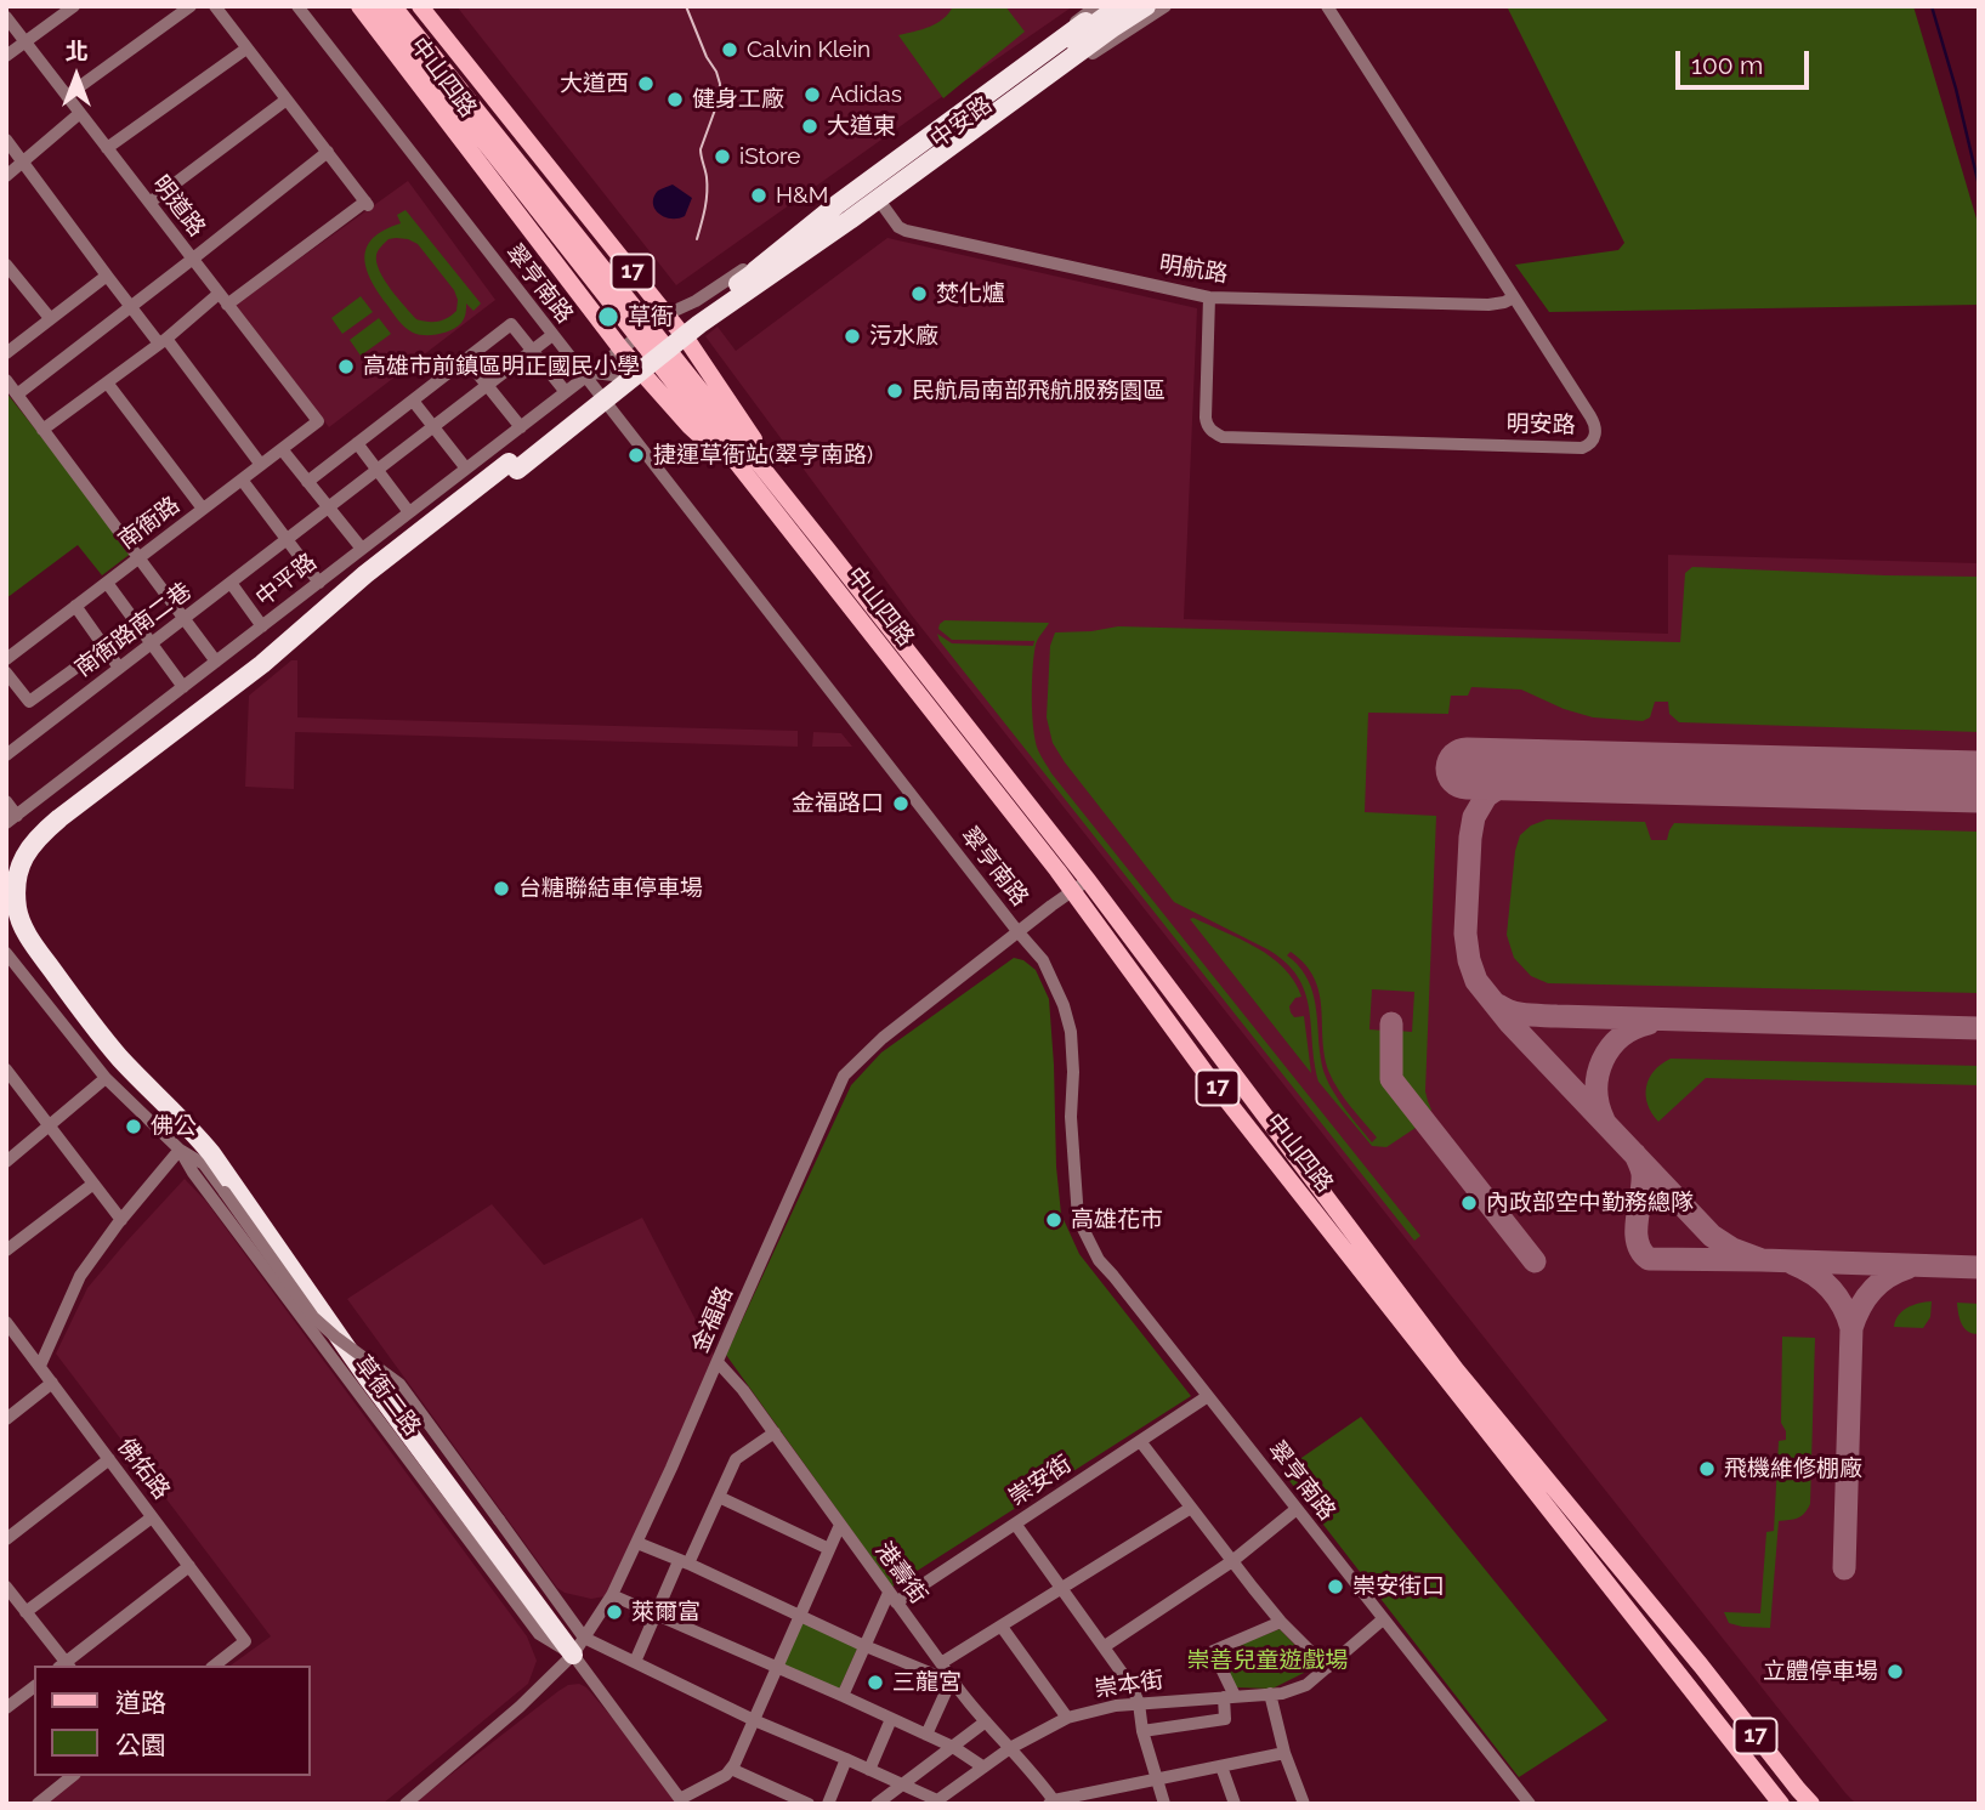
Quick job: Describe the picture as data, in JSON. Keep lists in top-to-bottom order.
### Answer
{
  "streets": {
    "main road": ["中山四路", "17"],
    "street": [
      "中安路",
      "明道路",
      "明航路",
      "翠亨南路",
      "明安路",
      "南衙路",
      "中平路",
      "南衙路南二巷",
      "金福路",
      "草衙二路",
      "佛佑路",
      "崇安街",
      "港壽街",
      "崇本街"
    ]
  },
  "crossings": [
    ["中山四路", "中安路"],
    ["中山四路", "金福路"],
    ["中安路", "明航路"],
    ["中安路", "翠亨南路"],
    ["中安路", "中平路"],
    ["明道路", "南衙路"],
    ["明航路", "明安路"],
    ["翠亨南路", "中平路"],
    ["翠亨南路", "南衙路南二巷"],
    ["翠亨南路", "金福路"],
    ["翠亨南路", "崇安街"],
    ["翠亨南路", "崇本街"],
    ["金福路", "草衙二路"],
    ["金福路", "港壽街"],
    ["崇安街", "港壽街"],
    ["港壽街", "崇本街"]
  ],
  "parks": ["崇善兒童遊戲場"],
  "places": [
    "Calvin Klein",
    "大道西",
    "Adidas",
    "健身工廠",
    "大道東",
    "iStore",
    "H&M",
    "焚化爐",
    "草衙",
    "污水廠",
    "高雄市前鎮區明正國民小學",
    "民航局南部飛航服務園區",
    "捷運草衙站(翠亨南路)",
    "金福路口",
    "台糖聯結車停車場",
    "佛公",
    "內政部空中勤務總隊",
    "高雄花市",
    "飛機維修棚廠",
    "崇安街口",
    "萊爾富",
    "立體停車場",
    "三龍宮"
  ],
  "legend": ["道路", "公園"],
  "scale_bar": "100 m",
  "north": "top"
}
